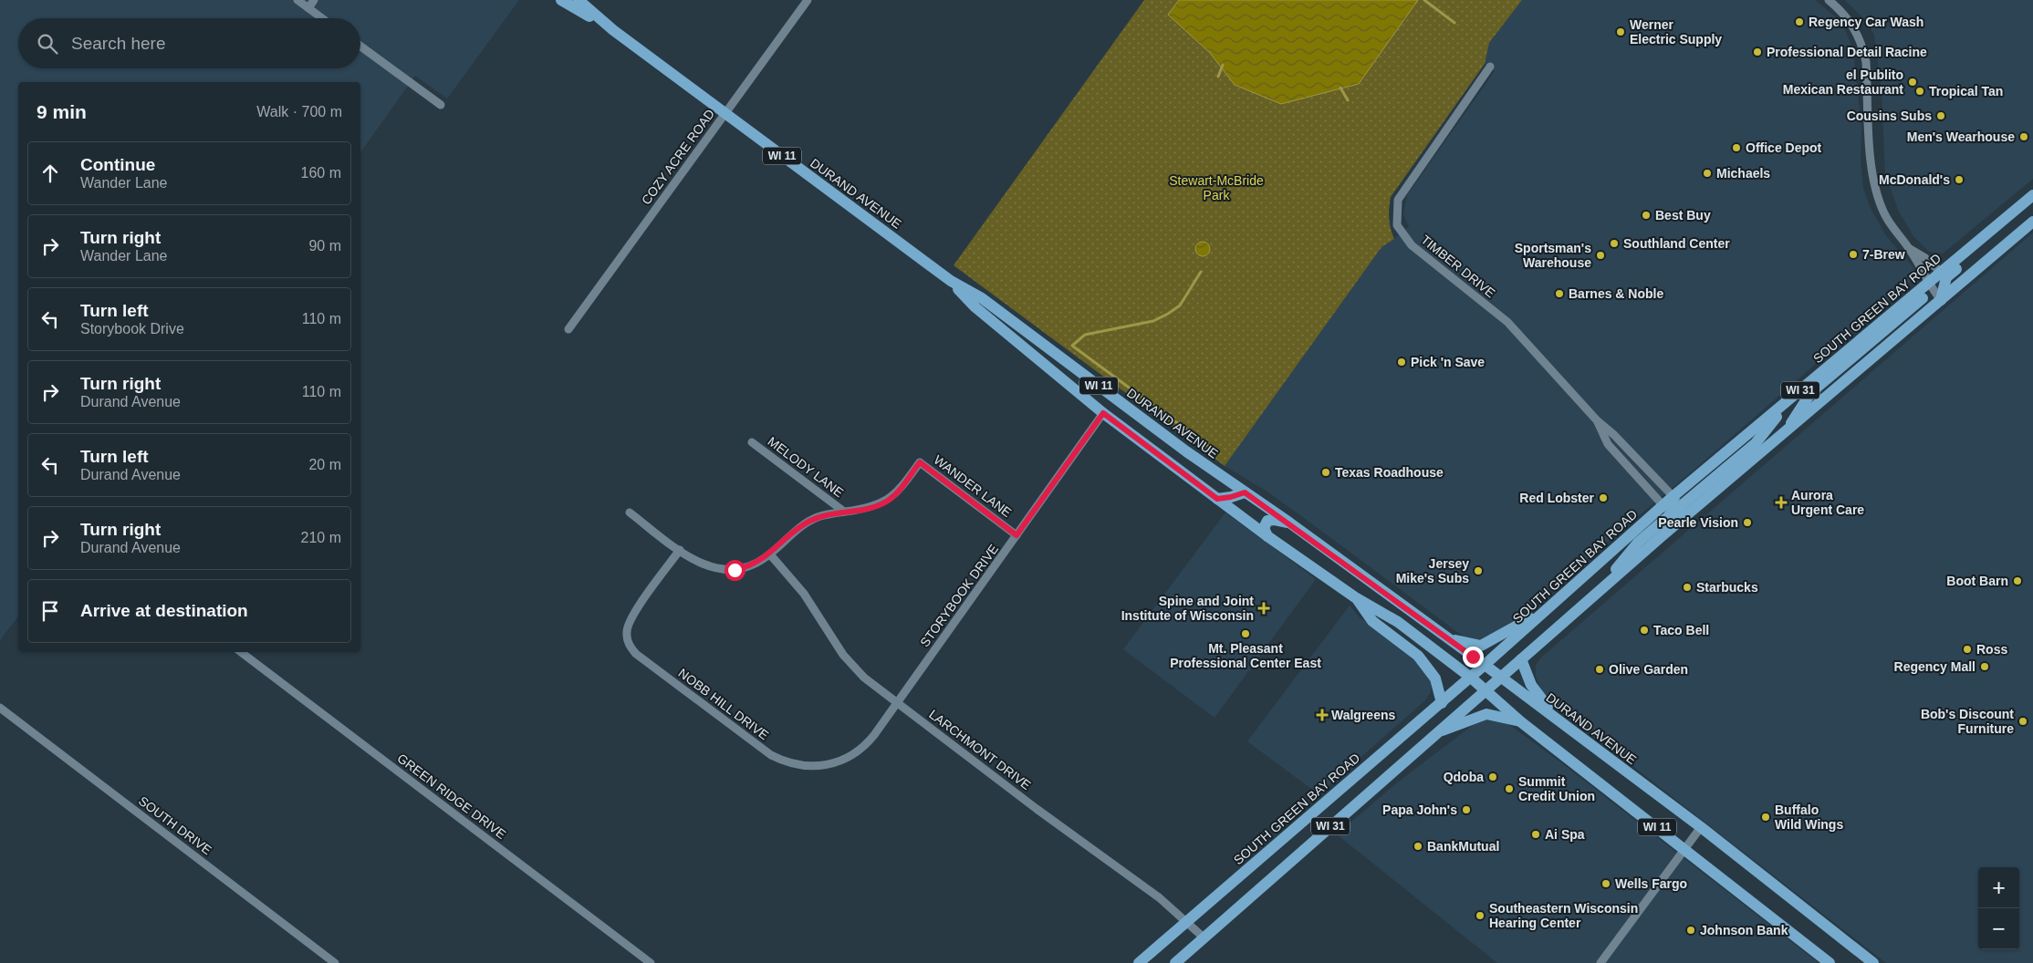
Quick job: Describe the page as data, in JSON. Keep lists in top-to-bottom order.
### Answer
{
  "streets": {
    "main road": [
      "WI 11",
      "DURAND AVENUE",
      "SOUTH GREEN BAY ROAD",
      "WI 31"
    ],
    "street": [
      "COZY ACRE ROAD",
      "TIMBER DRIVE",
      "MELODY LANE",
      "WANDER LANE",
      "STORYBOOK DRIVE",
      "NOBB HILL DRIVE",
      "LARCHMONT DRIVE",
      "GREEN RIDGE DRIVE",
      "SOUTH DRIVE"
    ]
  },
  "crossings": [
    ["COZY ACRE ROAD", "DURAND AVENUE"],
    ["DURAND AVENUE", "SOUTH GREEN BAY ROAD"],
    ["DURAND AVENUE", "STORYBOOK DRIVE"],
    ["TIMBER DRIVE", "SOUTH GREEN BAY ROAD"],
    ["SOUTH GREEN BAY ROAD", "LARCHMONT DRIVE"],
    ["MELODY LANE", "WANDER LANE"],
    ["WANDER LANE", "STORYBOOK DRIVE"],
    ["WANDER LANE", "NOBB HILL DRIVE"],
    ["WANDER LANE", "LARCHMONT DRIVE"],
    ["STORYBOOK DRIVE", "NOBB HILL DRIVE"],
    ["STORYBOOK DRIVE", "LARCHMONT DRIVE"],
    ["NOBB HILL DRIVE", "LARCHMONT DRIVE"]
  ],
  "parks": ["Stewart-McBride Park"],
  "places": {
    "other": [
      "Regency Car Wash",
      "Werner Electric Supply",
      "Professional Detail Racine",
      "el Publito Mexican Restaurant",
      "Tropical Tan",
      "Cousins Subs",
      "Men's Wearhouse",
      "Office Depot",
      "Michaels",
      "McDonald's",
      "Best Buy",
      "Southland Center",
      "7-Brew",
      "Sportsman's Warehouse",
      "Barnes & Noble",
      "Pick 'n Save",
      "Texas Roadhouse",
      "Red Lobster",
      "Pearle Vision",
      "Jersey Mike's Subs",
      "Boot Barn",
      "Starbucks",
      "Taco Bell",
      "Mt. Pleasant Professional Center East",
      "Ross",
      "Regency Mall",
      "Olive Garden",
      "Bob's Discount Furniture",
      "Qdoba",
      "Summit Credit Union",
      "Papa John's",
      "Buffalo Wild Wings",
      "Ai Spa",
      "BankMutual",
      "Wells Fargo",
      "Southeastern Wisconsin Hearing Center",
      "Johnson Bank"
    ],
    "health": ["Aurora Urgent Care", "Spine and Joint Institute of Wisconsin", "Walgreens"]
  },
  "page": {
    "search": "Search here",
    "heading": ["9 min", "Walk · 700 m"],
    "list": [
      ["Continue", "Wander Lane", "160 m"],
      ["Turn right", "Wander Lane", "90 m"],
      ["Turn left", "Storybook Drive", "110 m"],
      ["Turn right", "Durand Avenue", "110 m"],
      ["Turn left", "Durand Avenue", "20 m"],
      ["Turn right", "Durand Avenue", "210 m"],
      "Arrive at destination"
    ],
    "map_buttons": ["+", "−"]
  }
}
